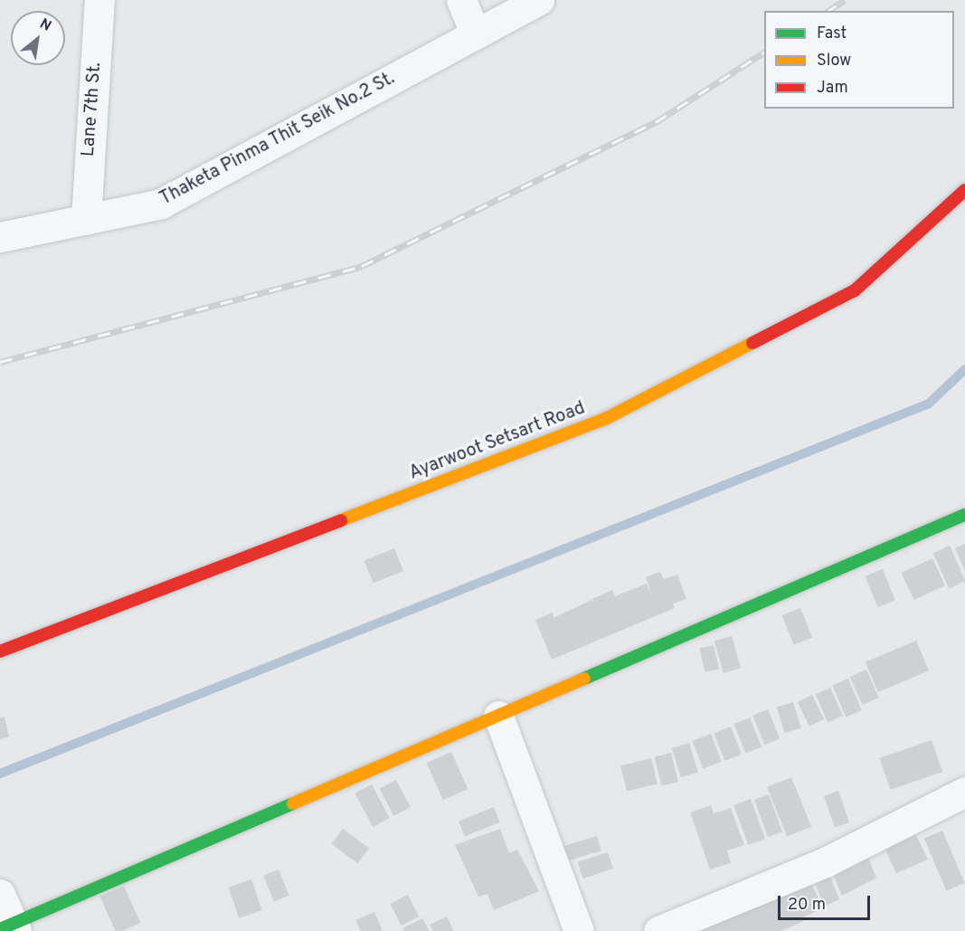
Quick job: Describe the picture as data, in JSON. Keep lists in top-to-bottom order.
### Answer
{
  "streets": {
    "main road": ["Ayarwoot Setsart Road"],
    "street": ["Lane 7th St.", "Thaketa Pinma Thit Seik No.2 St."]
  },
  "crossings": [
    ["Lane 7th St.", "Thaketa Pinma Thit Seik No.2 St."]
  ],
  "legend": ["Fast", "Slow", "Jam"],
  "scale_bar": "20 m",
  "north": "top right"
}
